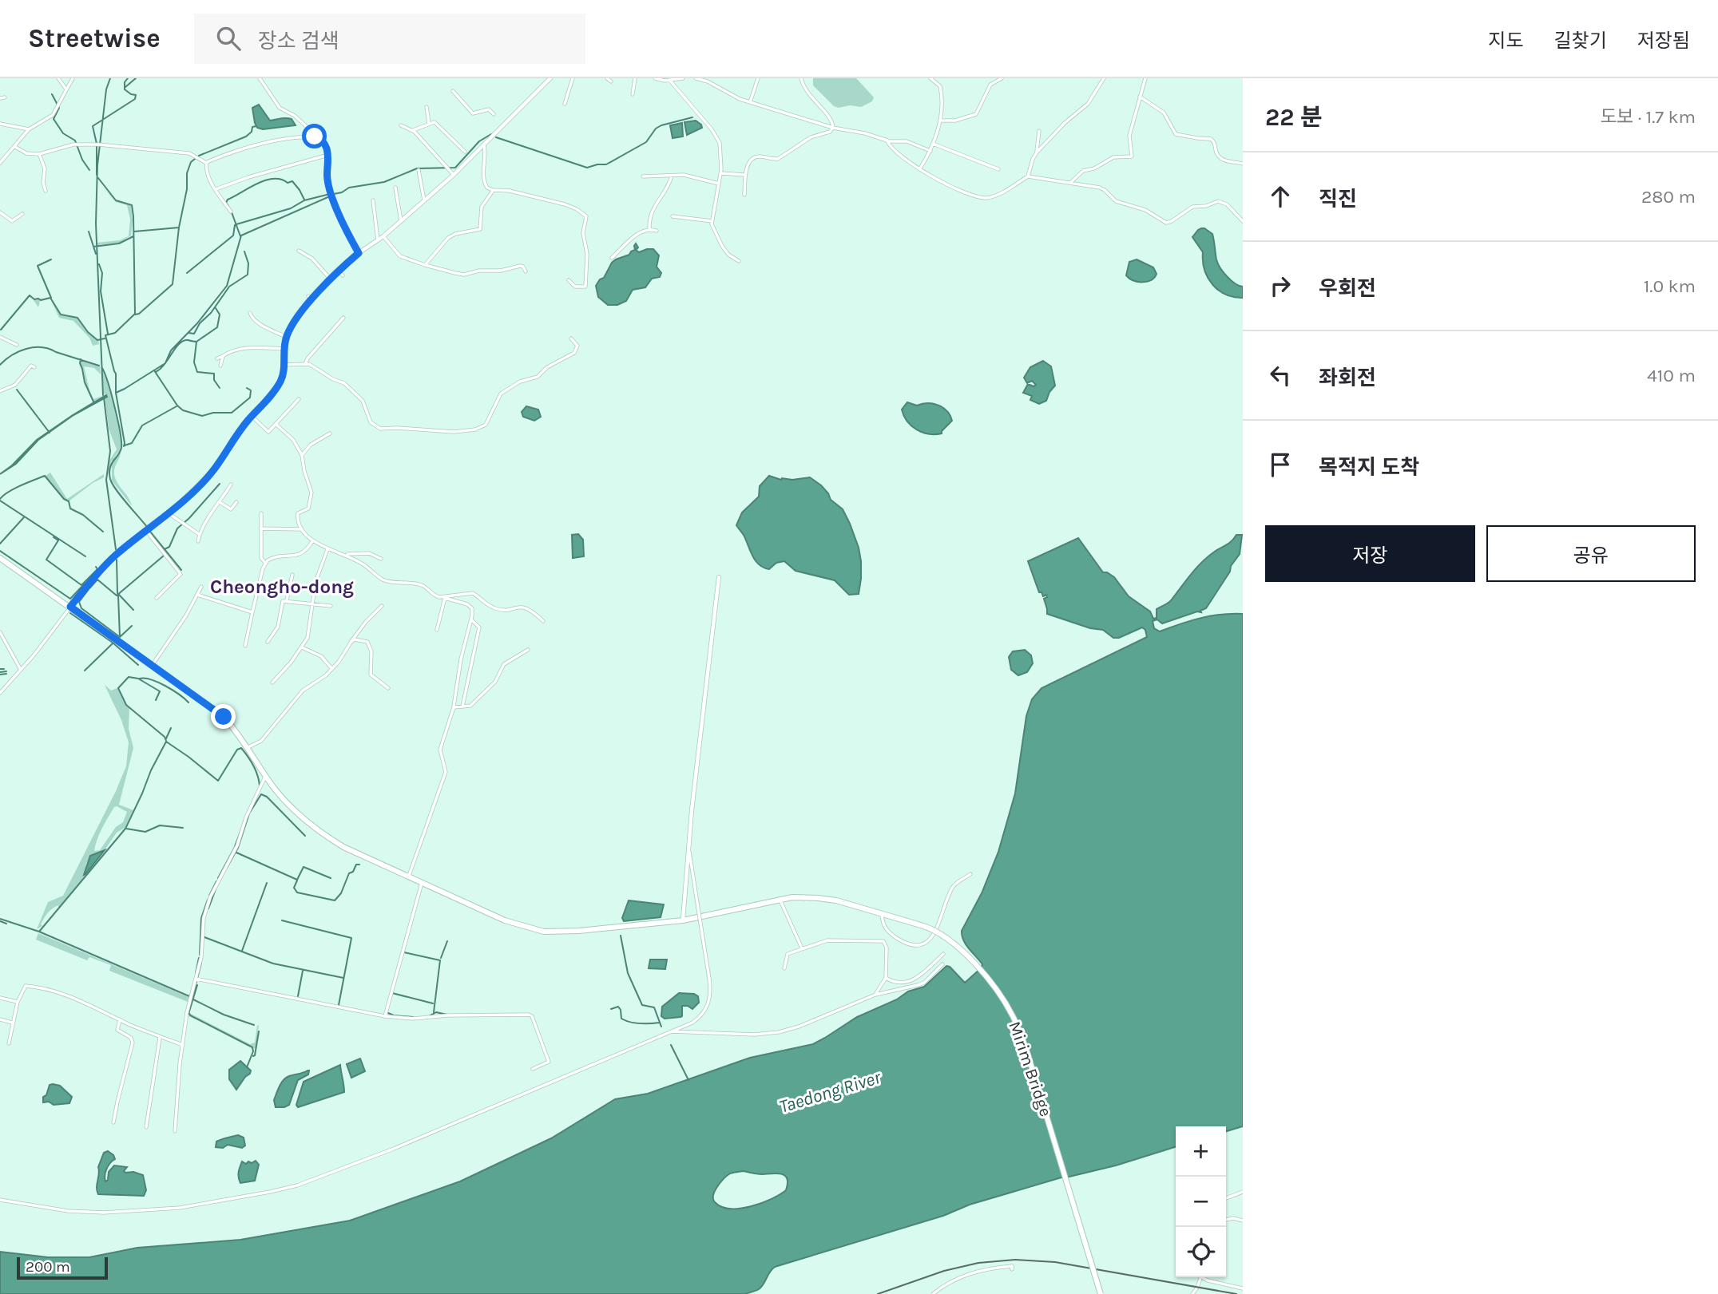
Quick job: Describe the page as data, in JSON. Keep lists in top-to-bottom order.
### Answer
{
  "streets": {
    "main road": ["Mirim Bridge"]
  },
  "districts": ["Cheongho-dong"],
  "water": ["Taedong River"],
  "scale_bar": "200 m",
  "page": {
    "header": "Streetwise",
    "search": "장소 검색",
    "nav": ["지도", "길찾기", "저장됨"],
    "heading": ["22 분", "도보 · 1.7 km"],
    "list": [
      ["직진", "280 m"],
      ["우회전", "1.0 km"],
      ["좌회전", "410 m"],
      "목적지 도착"
    ],
    "buttons": ["저장", "공유"],
    "map_buttons": ["+", "−"],
    "scale": "200 m"
  }
}
